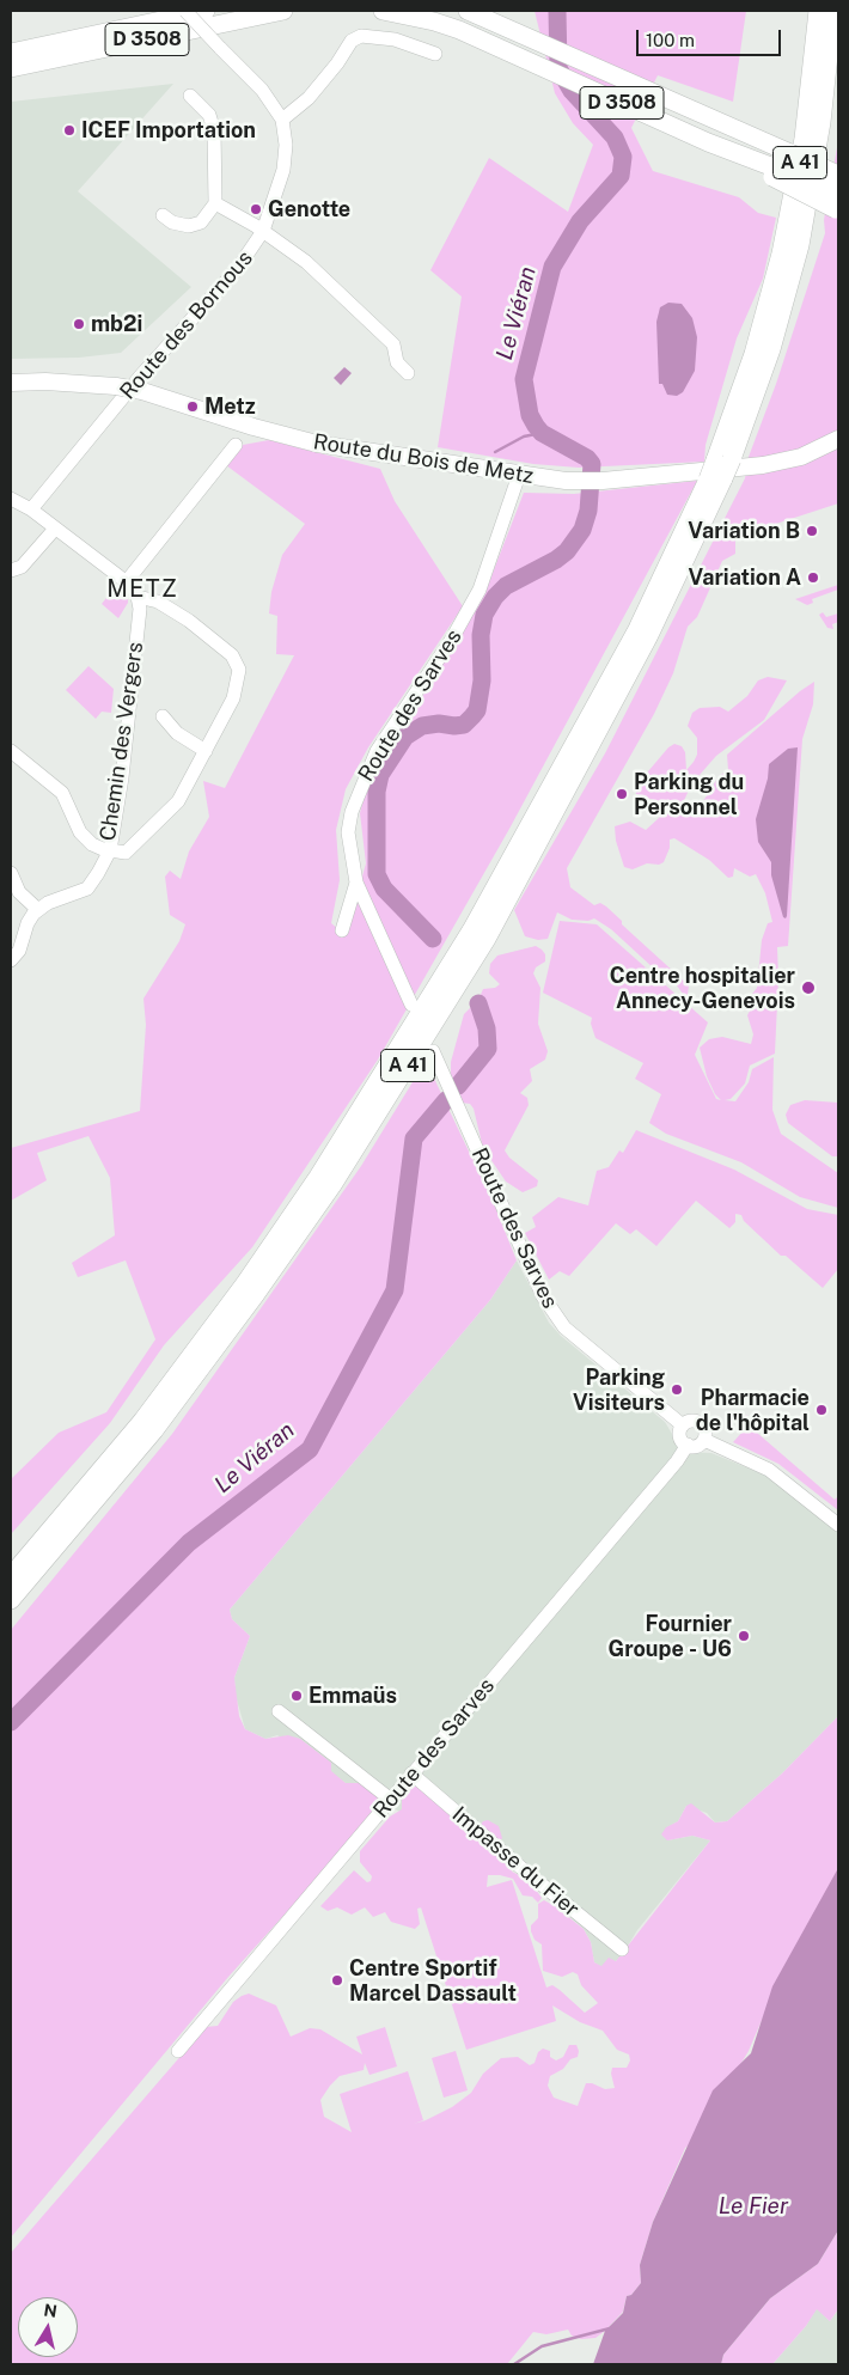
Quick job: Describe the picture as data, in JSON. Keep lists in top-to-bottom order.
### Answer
{
  "streets": {
    "highway": ["D 3508", "A 41"],
    "main road": ["Route du Bois de Metz"],
    "street": [
      "Route des Bornous",
      "Route des Sarves",
      "Chemin des Vergers",
      "Impasse du Fier"
    ]
  },
  "crossings": [
    ["Route du Bois de Metz", "Route des Sarves"],
    ["Route des Sarves", "Impasse du Fier"]
  ],
  "districts": ["METZ"],
  "water": ["Le Viéran", "Le Fier"],
  "places": [
    "ICEF Importation",
    "Genotte",
    "mb2i",
    "Metz",
    "Variation B",
    "Variation A",
    "Parking du Personnel",
    "Centre hospitalier Annecy-Genevois",
    "Parking Visiteurs",
    "Pharmacie de l'hôpital",
    "Fournier Groupe - U6",
    "Emmaüs",
    "Centre Sportif Marcel Dassault"
  ],
  "scale_bar": "100 m",
  "north": "top"
}
